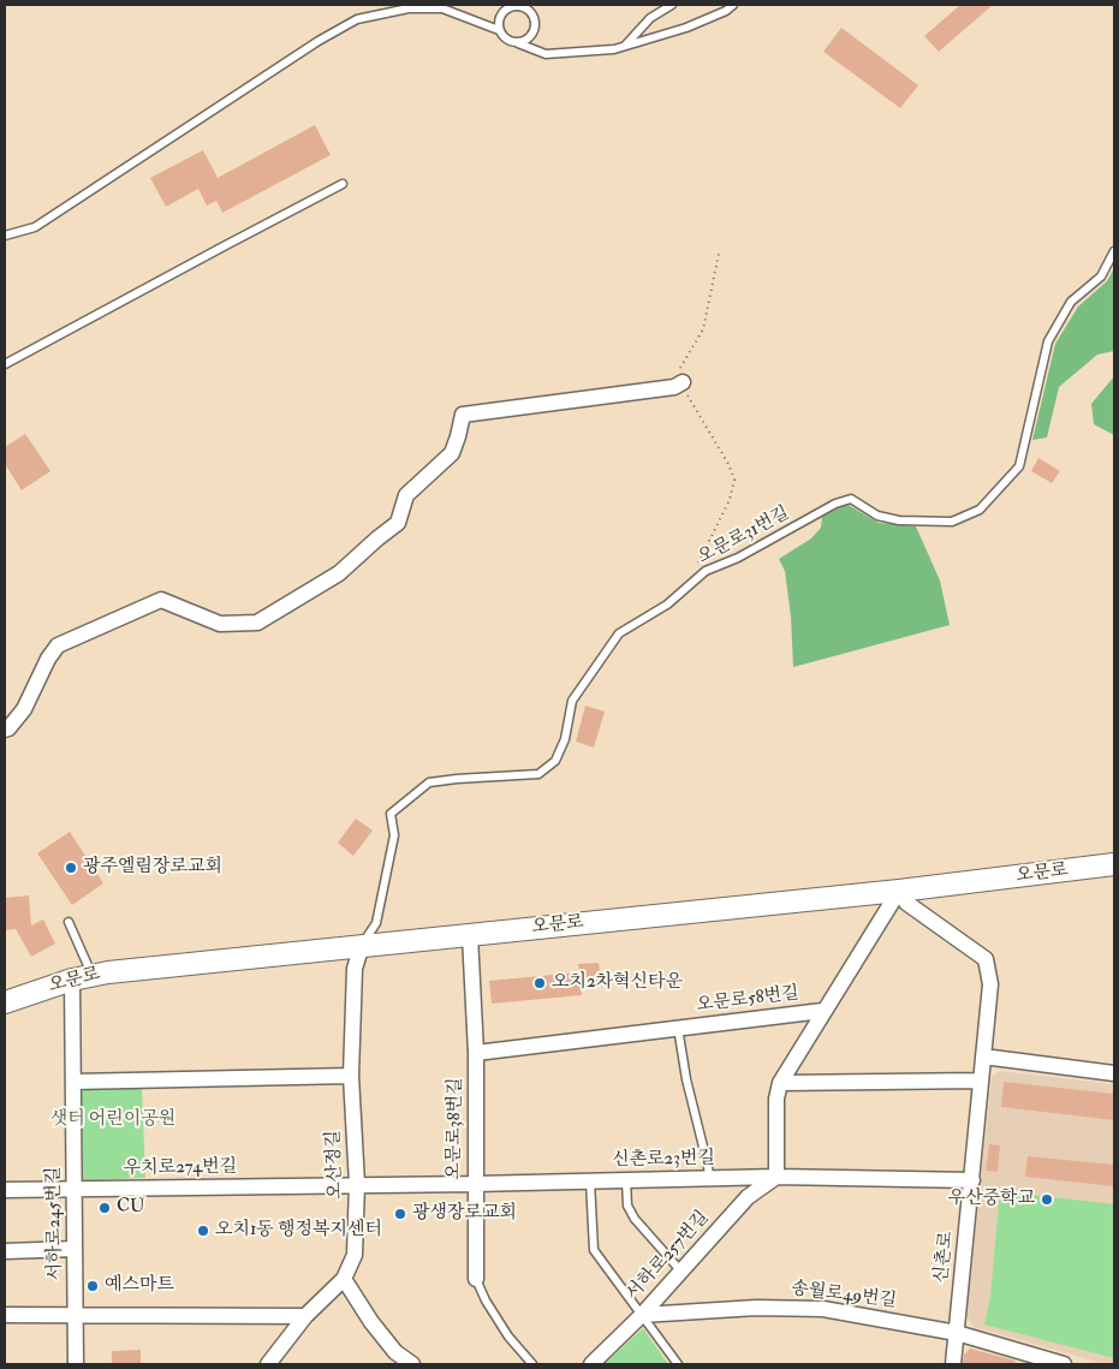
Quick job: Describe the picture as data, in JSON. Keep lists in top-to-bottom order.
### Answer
{
  "streets": {
    "street": [
      "오문로",
      "오문로58번길",
      "오문로38번길",
      "신촌로23번길",
      "오산정길",
      "우치로274번길",
      "서하로245번길",
      "서하로257번길",
      "신촌로",
      "송월로49번길"
    ],
    "lane": ["오문로31번길"]
  },
  "crossings": [
    ["오문로31번길", "오문로"],
    ["오문로31번길", "오산정길"],
    ["오문로", "오문로58번길"],
    ["오문로", "오문로38번길"],
    ["오문로", "오산정길"],
    ["오문로", "서하로245번길"],
    ["오문로", "신촌로"],
    ["오문로58번길", "오문로38번길"],
    ["오문로58번길", "신촌로23번길"],
    ["오문로58번길", "서하로257번길"],
    ["오문로58번길", "신촌로"],
    ["오문로38번길", "신촌로23번길"],
    ["신촌로23번길", "오산정길"],
    ["신촌로23번길", "우치로274번길"],
    ["신촌로23번길", "서하로257번길"],
    ["신촌로23번길", "신촌로"],
    ["오산정길", "우치로274번길"],
    ["우치로274번길", "서하로245번길"],
    ["서하로257번길", "송월로49번길"],
    ["신촌로", "송월로49번길"]
  ],
  "parks": ["샛터 어린이공원"],
  "places": [
    "광주엘림장로교회",
    "오치2차혁신타운",
    "우산중학교",
    "CU",
    "광생장로교회",
    "오치1동 행정복지센터",
    "예스마트"
  ]
}
